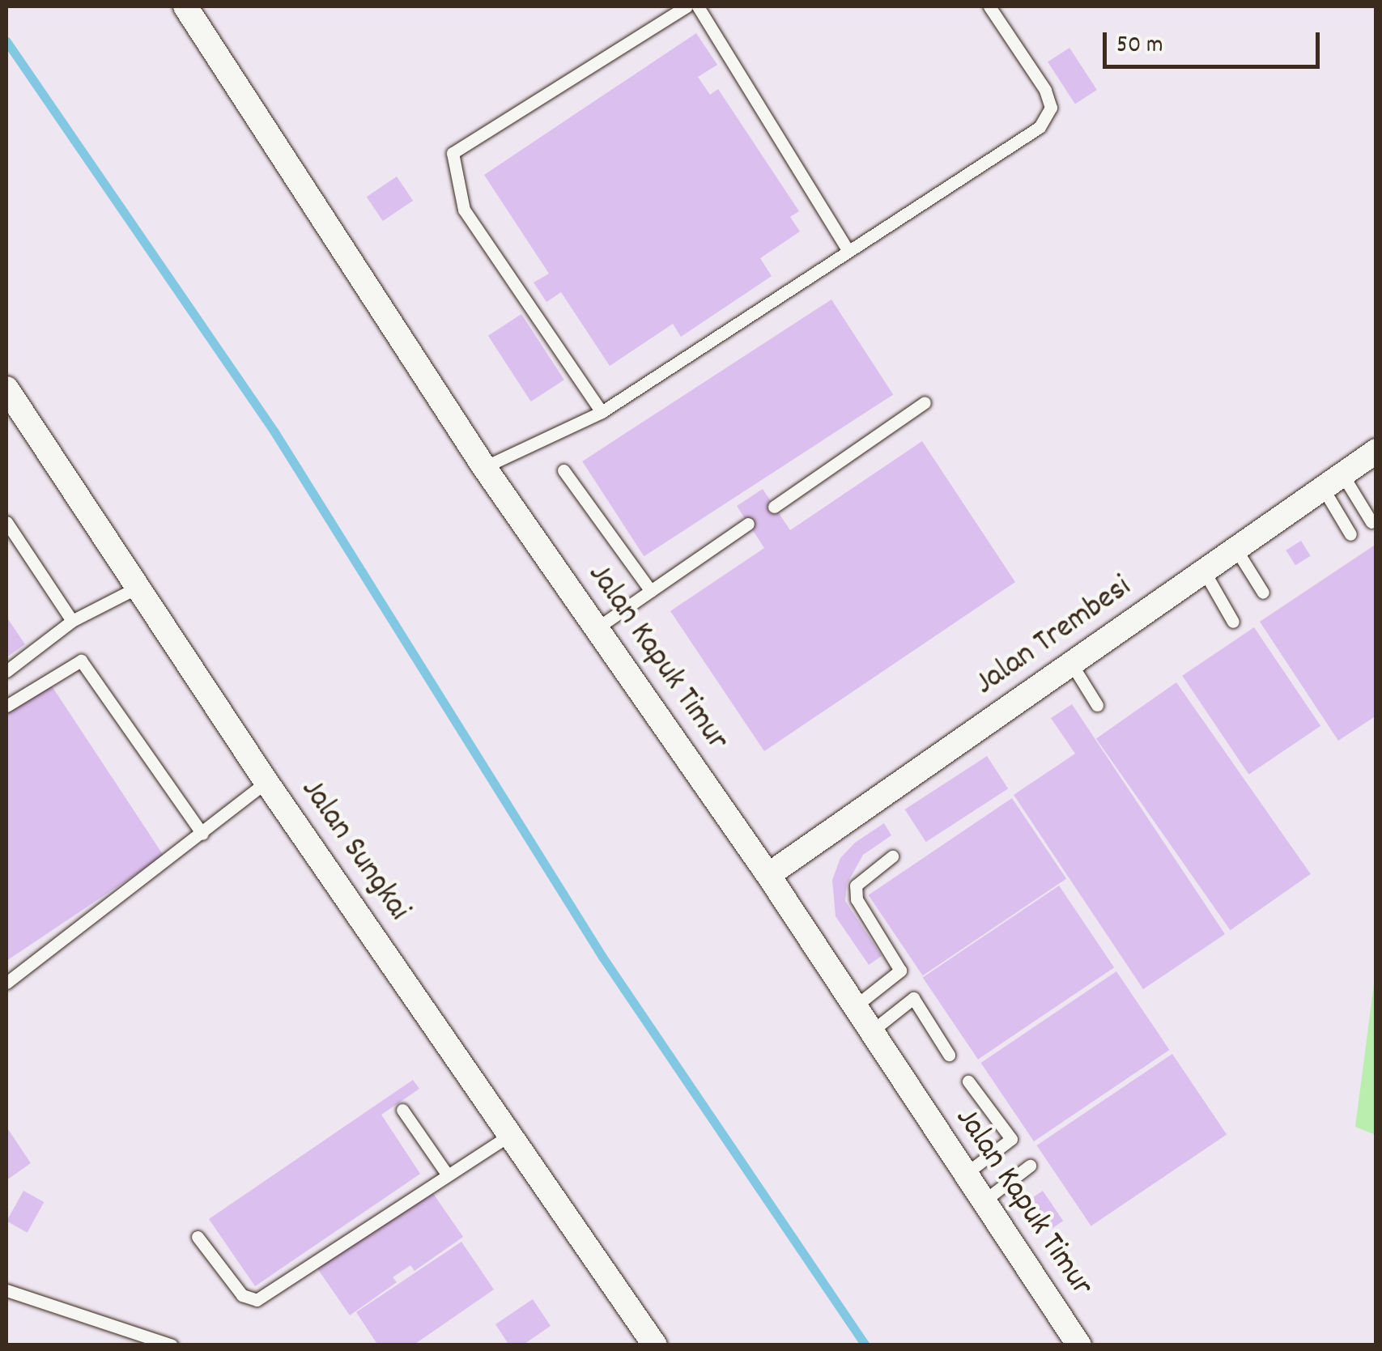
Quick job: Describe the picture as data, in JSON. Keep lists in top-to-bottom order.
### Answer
{
  "streets": {
    "street": ["Jalan Trembesi", "Jalan Kapuk Timur", "Jalan Sungkai"]
  },
  "crossings": [
    ["Jalan Trembesi", "Jalan Kapuk Timur"]
  ],
  "scale_bar": "50 m"
}
